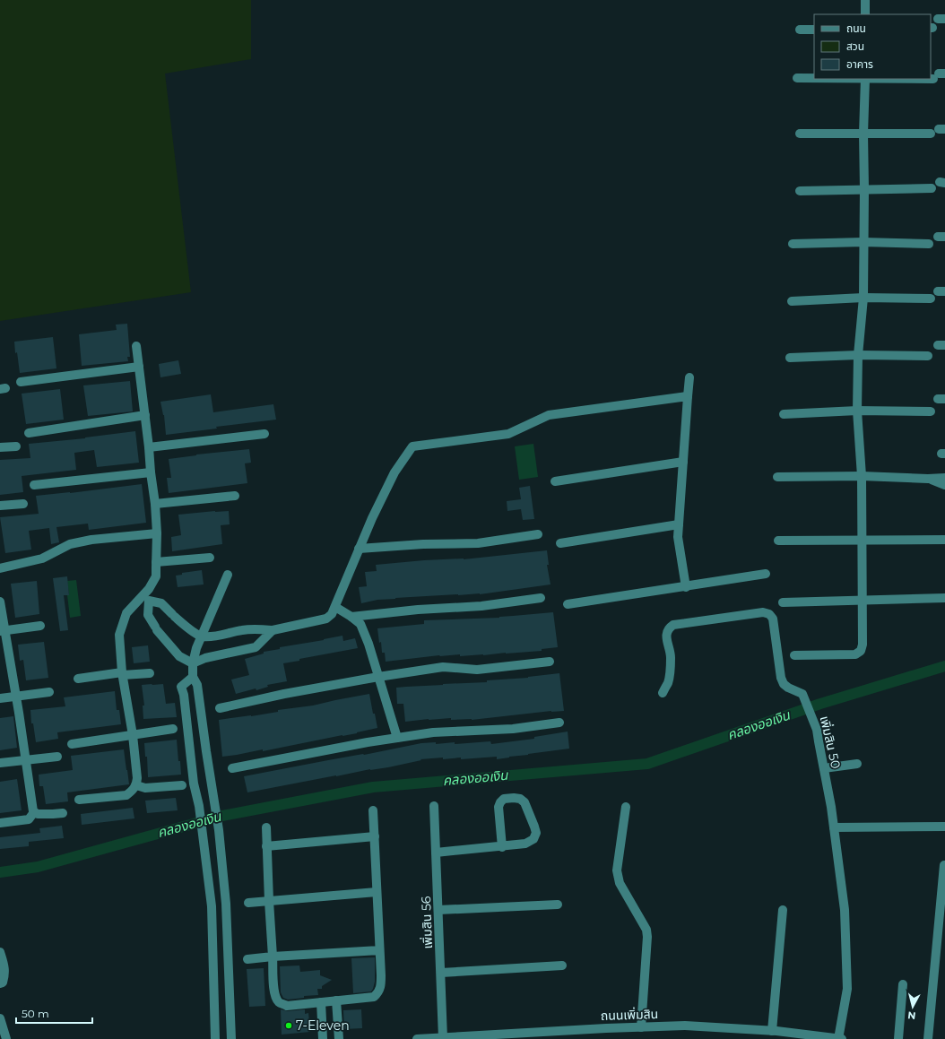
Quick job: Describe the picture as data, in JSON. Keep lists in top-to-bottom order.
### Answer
{
  "streets": {
    "street": ["เพิ่มสิน 50", "เพิ่มสิน 56", "ถนนเพิ่มสิน"]
  },
  "crossings": [
    ["เพิ่มสิน 50", "ถนนเพิ่มสิน"],
    ["เพิ่มสิน 56", "ถนนเพิ่มสิน"]
  ],
  "water": ["คลองออเงิน"],
  "places": ["7-Eleven"],
  "legend": ["ถนน", "สวน", "อาคาร"],
  "scale_bar": "50 m",
  "north": "bottom"
}
